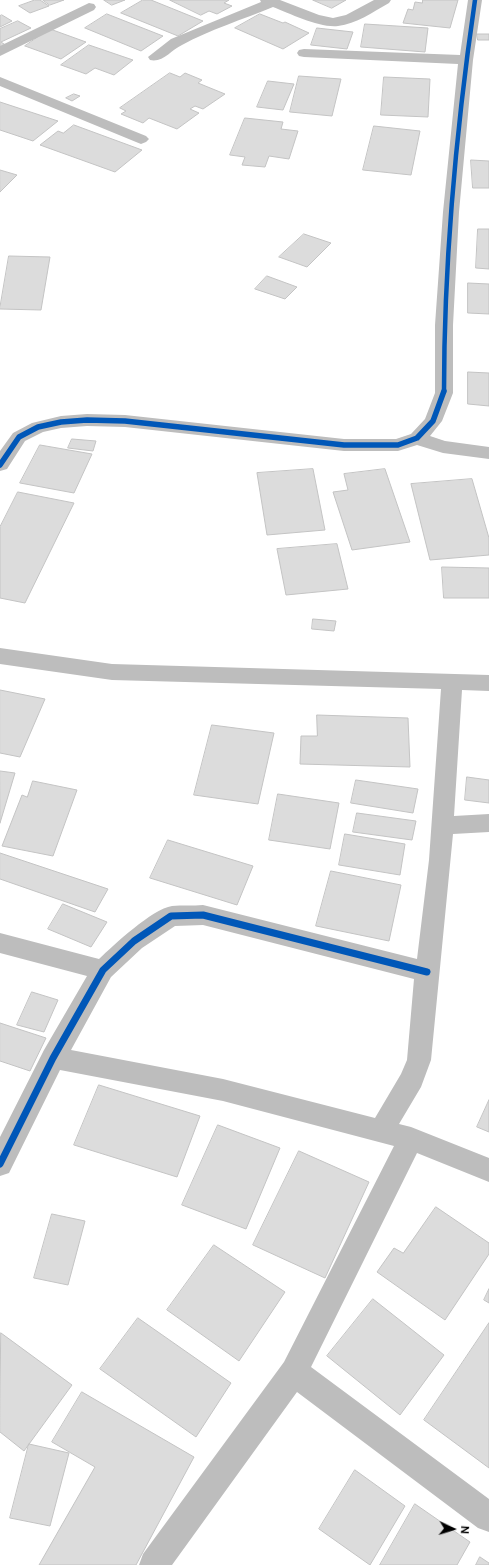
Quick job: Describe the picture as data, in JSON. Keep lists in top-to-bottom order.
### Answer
{
  "north": "right"
}
